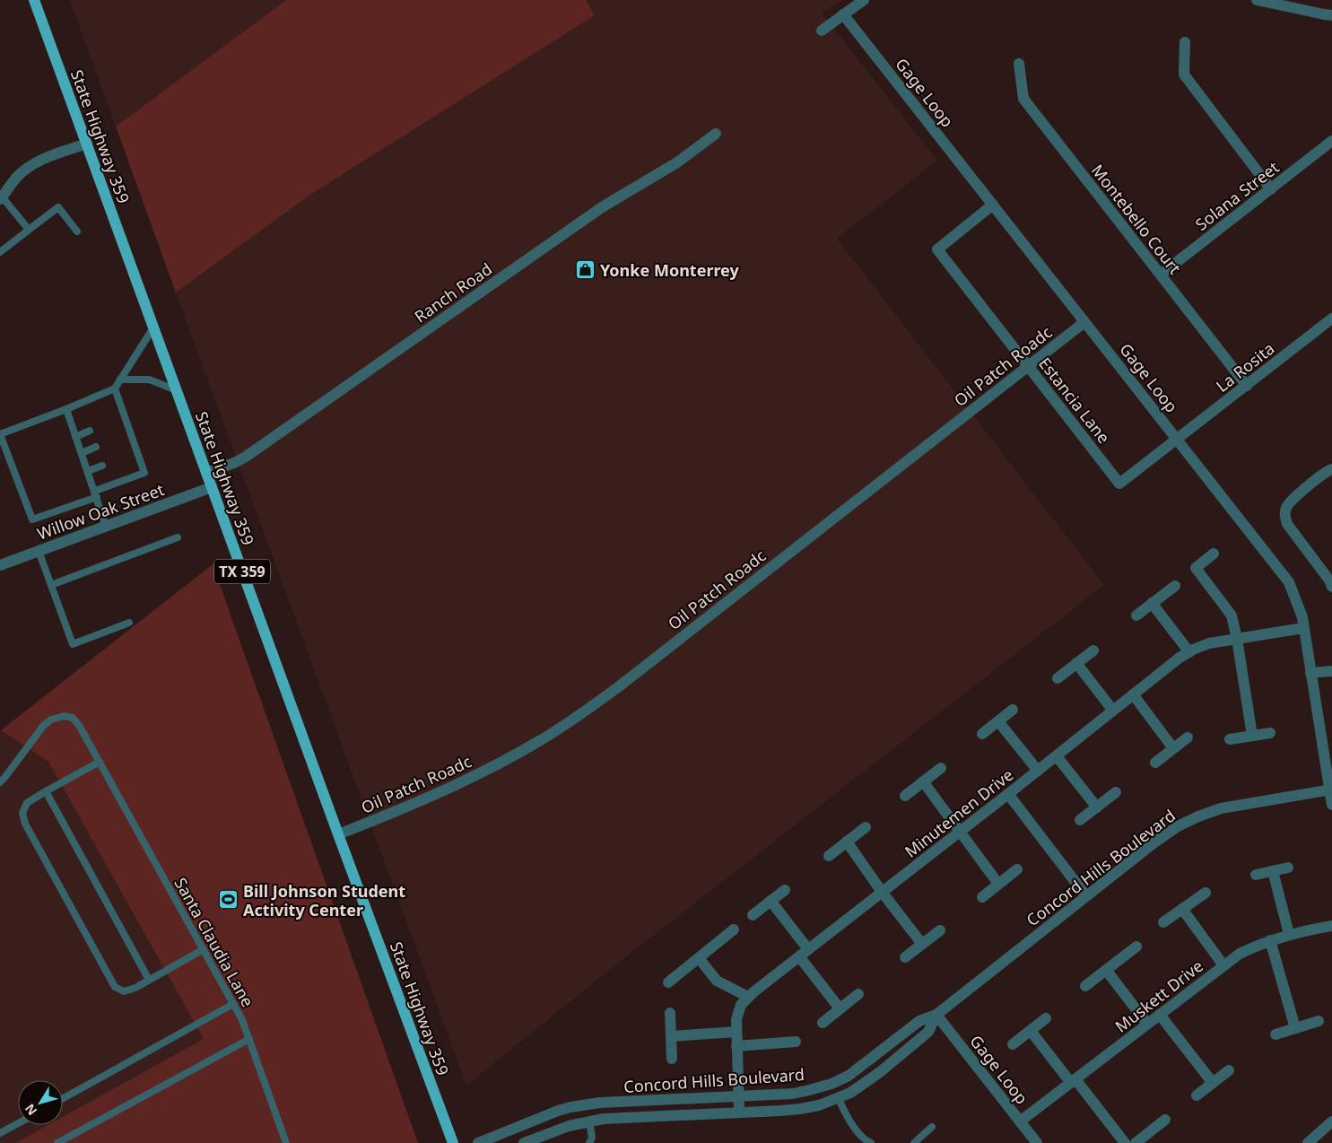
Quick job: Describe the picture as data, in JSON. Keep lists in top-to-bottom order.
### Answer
{
  "streets": {
    "main road": ["State Highway 359", "TX 359"],
    "street": [
      "Gage Loop",
      "Solana Street",
      "Montebello Court",
      "Ranch Road",
      "Oil Patch Roadc",
      "La Rosita",
      "Estancia Lane",
      "Willow Oak Street",
      "Minutemen Drive",
      "Concord Hills Boulevard",
      "Muskett Drive"
    ],
    "lane": ["Santa Claudia Lane"]
  },
  "crossings": [
    ["Gage Loop", "Oil Patch Roadc"],
    ["Gage Loop", "La Rosita"],
    ["Gage Loop", "Estancia Lane"],
    ["Gage Loop", "Minutemen Drive"],
    ["Gage Loop", "Concord Hills Boulevard"],
    ["Gage Loop", "Muskett Drive"],
    ["State Highway 359", "Ranch Road"],
    ["State Highway 359", "Oil Patch Roadc"],
    ["State Highway 359", "Willow Oak Street"],
    ["Solana Street", "Montebello Court"],
    ["Montebello Court", "La Rosita"],
    ["Oil Patch Roadc", "Estancia Lane"],
    ["La Rosita", "Estancia Lane"],
    ["Minutemen Drive", "Concord Hills Boulevard"]
  ],
  "places": {
    "shop": ["Yonke Monterrey"],
    "sports": ["Bill Johnson Student Activity Center"]
  },
  "north": "bottom left"
}
